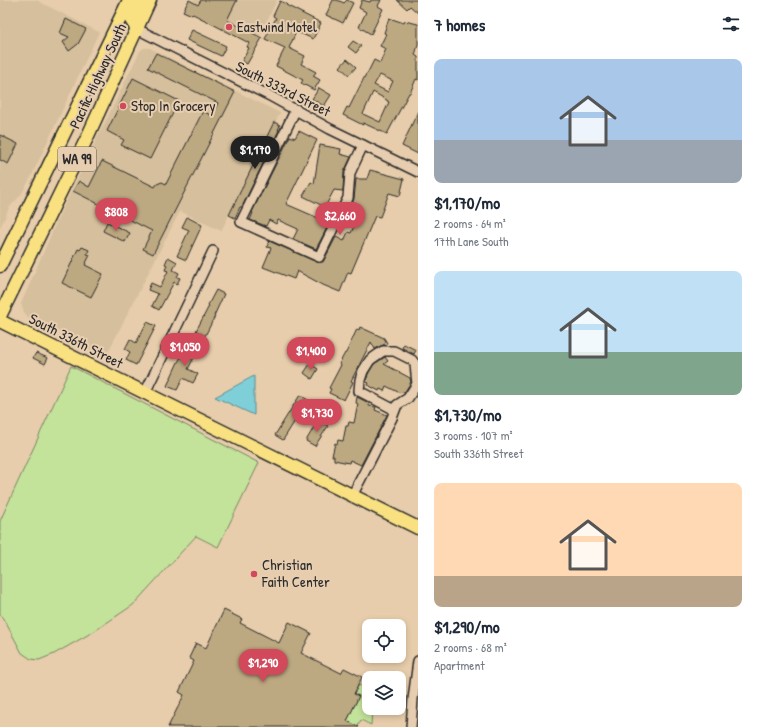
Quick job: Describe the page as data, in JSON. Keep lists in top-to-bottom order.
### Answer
{
  "streets": {
    "main road": ["Pacific Highway South", "WA 99", "South 336th Street"],
    "street": ["South 333rd Street"]
  },
  "crossings": [
    ["Pacific Highway South", "South 333rd Street"]
  ],
  "places": ["Eastwind Motel", "Stop In Grocery", "Christian Faith Center"],
  "page": {
    "heading": "7 homes",
    "list": [
      {
        "name": "$1,170/mo",
        "note": "2 rooms · 64 m² · 17th Lane South"
      },
      {
        "name": "$1,730/mo",
        "note": "3 rooms · 107 m² · South 336th Street"
      },
      {
        "name": "$1,290/mo",
        "note": "2 rooms · 68 m² · Apartment"
      }
    ],
    "price": [
      "$1,170",
      "$808",
      "$2,660",
      "$1,050",
      "$1,400",
      "$1,730",
      "$1,290"
    ]
  }
}
